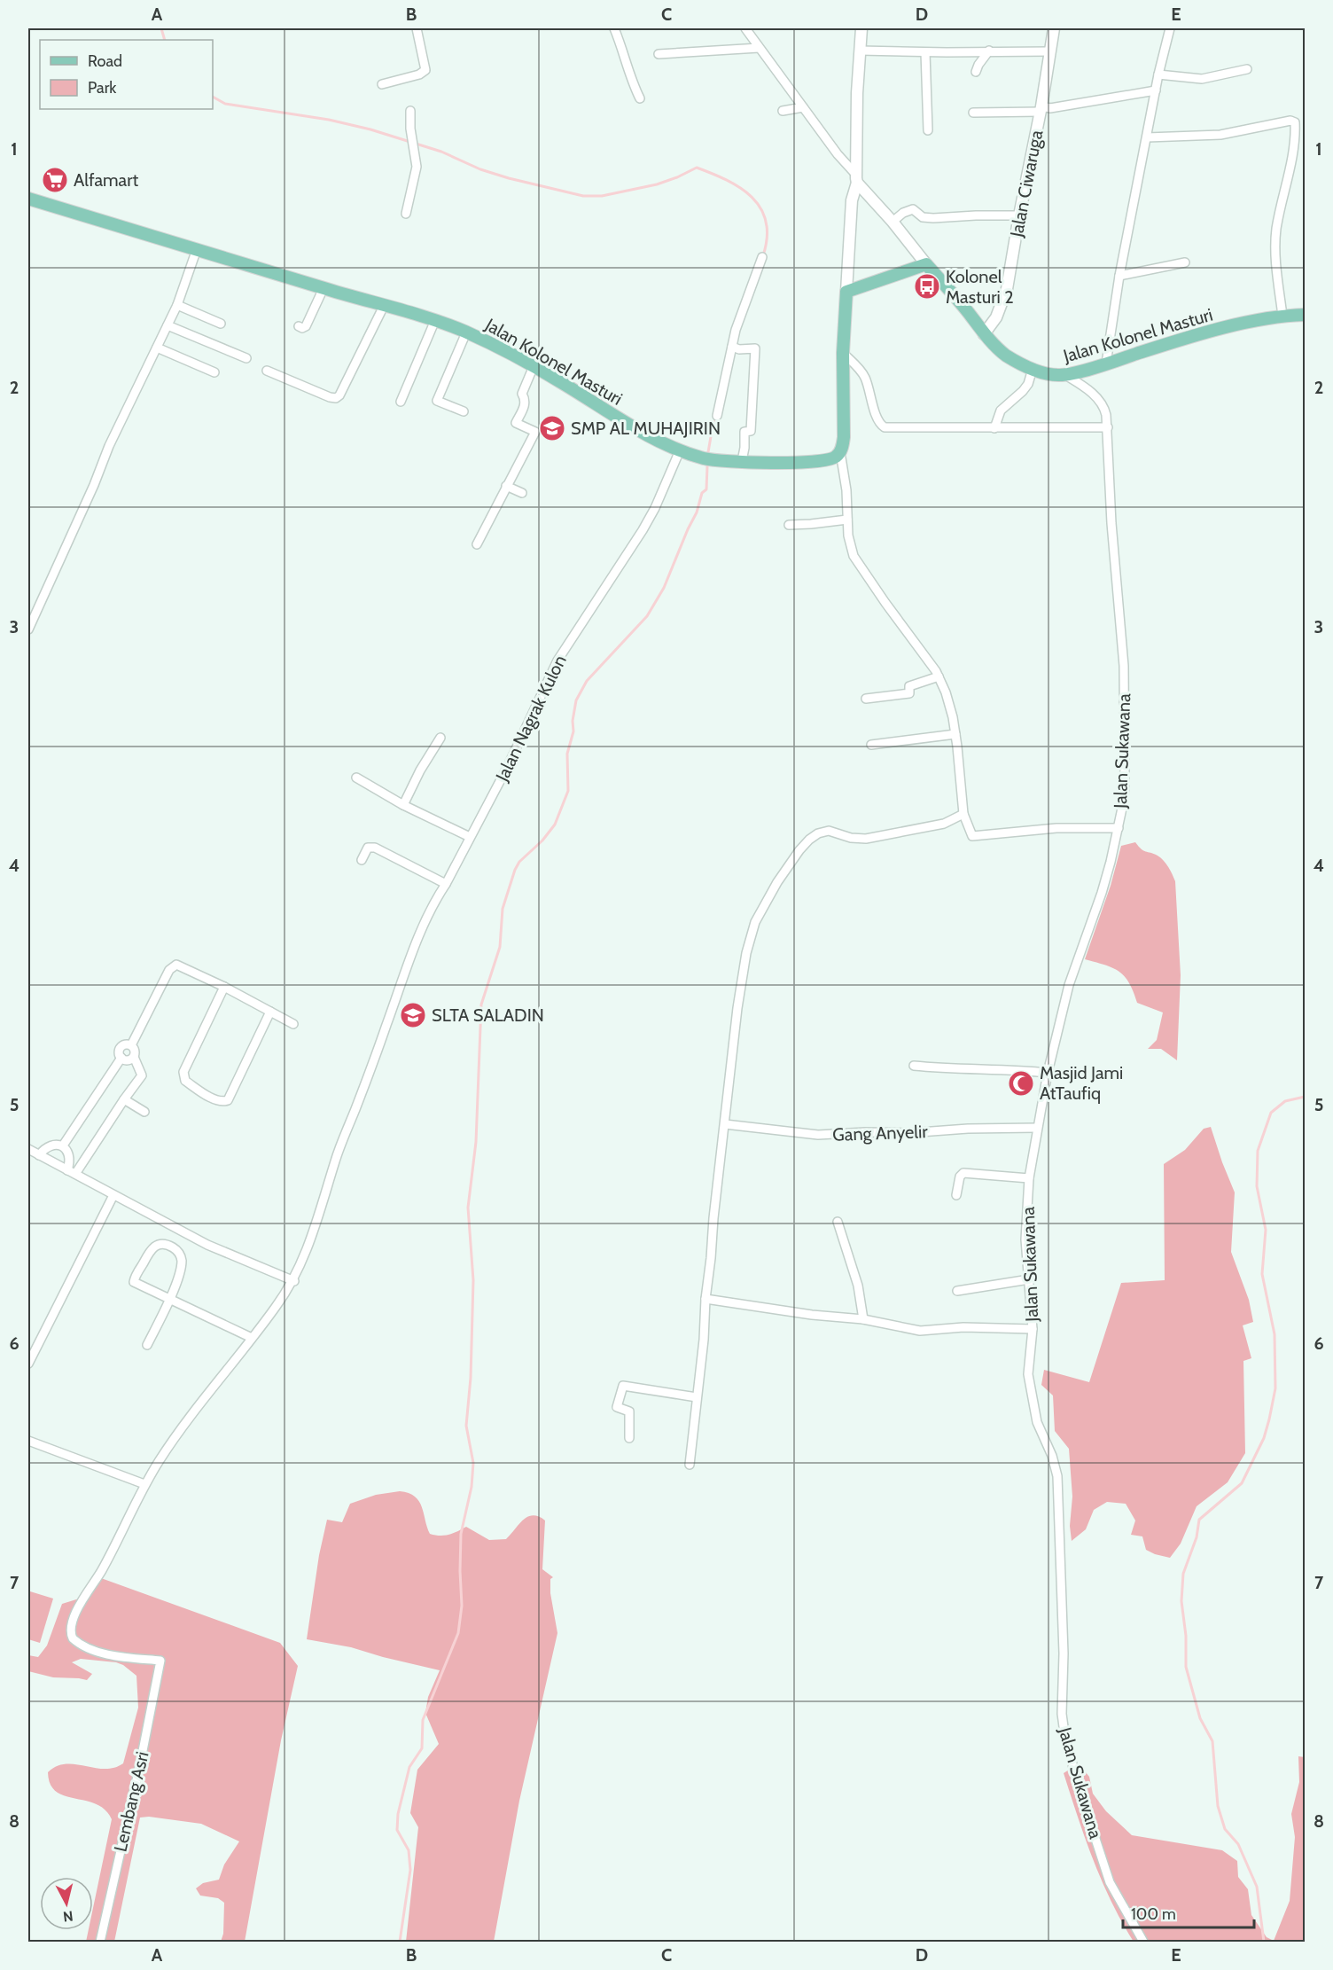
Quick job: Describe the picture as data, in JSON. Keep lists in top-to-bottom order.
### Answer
{
  "streets": {
    "main road": ["Jalan Ciwaruga", "Jalan Kolonel Masturi"],
    "street": [
      "Jalan Nagrak Kulon",
      "Jalan Sukawana",
      "Gang Anyelir",
      "Lembang Asri"
    ]
  },
  "crossings": [
    ["Jalan Ciwaruga", "Jalan Kolonel Masturi"],
    ["Jalan Kolonel Masturi", "Jalan Nagrak Kulon"],
    ["Jalan Kolonel Masturi", "Jalan Sukawana"],
    ["Jalan Nagrak Kulon", "Lembang Asri"],
    ["Jalan Sukawana", "Gang Anyelir"]
  ],
  "places": {
    "supermarket": ["Alfamart"],
    "bus stop": ["Kolonel Masturi 2"],
    "school or university": ["SMP AL MUHAJIRIN", "SLTA SALADIN"],
    "mosque": ["Masjid Jami AtTaufiq"]
  },
  "legend": ["Road", "Park"],
  "scale_bar": "100 m",
  "north": "bottom",
  "grid": {
    "columns": [
      "A",
      "B",
      "C",
      "D",
      "E"
    ],
    "rows": [
      "1",
      "2",
      "3",
      "4",
      "5",
      "6",
      "7",
      "8"
    ]
  }
}
